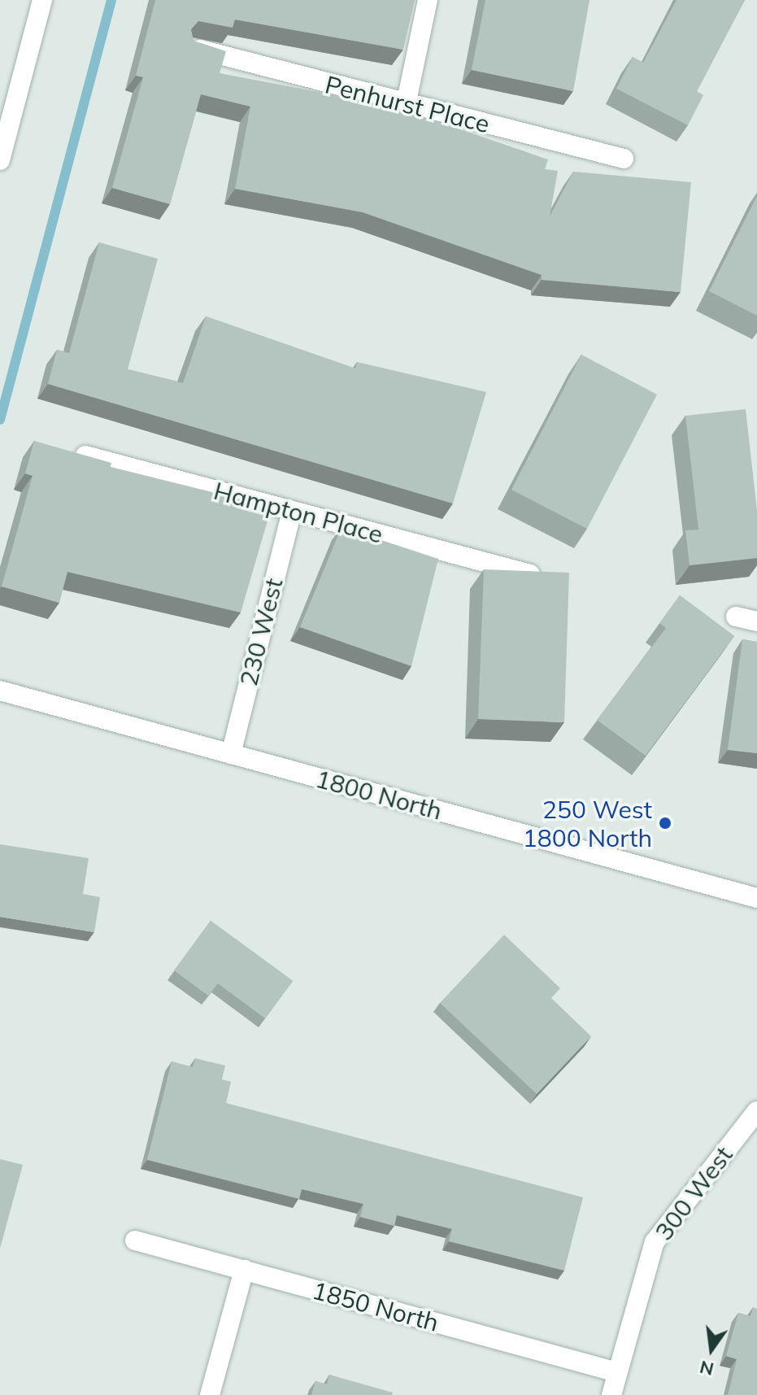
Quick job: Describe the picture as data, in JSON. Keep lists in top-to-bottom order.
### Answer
{
  "streets": {
    "street": [
      "Penhurst Place",
      "Hampton Place",
      "230 West",
      "1800 North",
      "300 West",
      "1850 North"
    ]
  },
  "crossings": [
    ["Hampton Place", "230 West"],
    ["230 West", "1800 North"],
    ["300 West", "1850 North"]
  ],
  "places": ["250 West 1800 North"],
  "north": "bottom"
}
